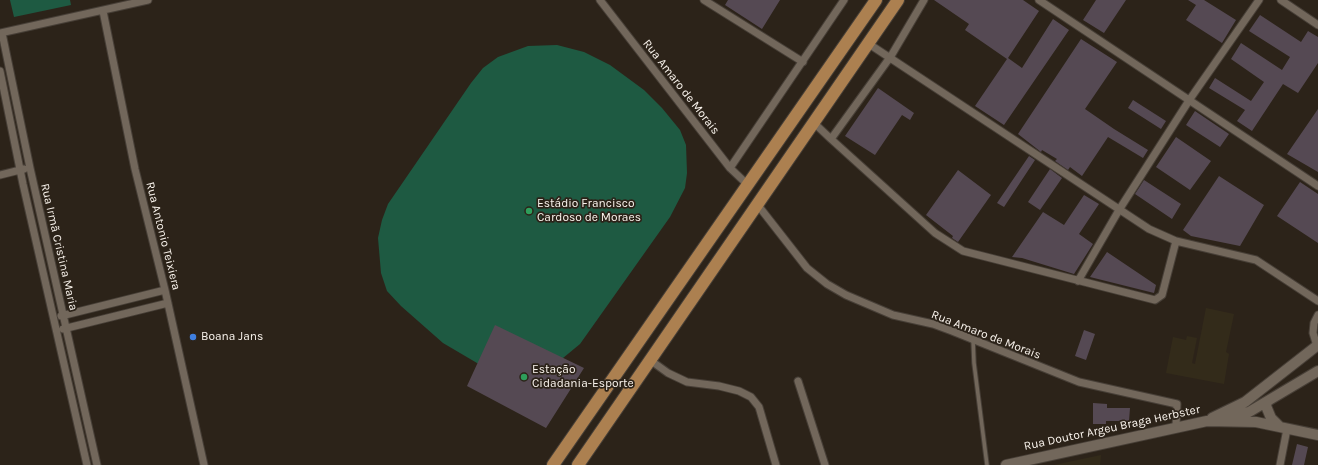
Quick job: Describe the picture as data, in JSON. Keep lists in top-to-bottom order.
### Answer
{
  "streets": {
    "street": [
      "Rua Amaro de Morais",
      "Rua Antonio Teixiera",
      "Rua Irmã Cristina Maria",
      "Rua Doutor Argeu Braga Herbster"
    ]
  },
  "crossings": [
    ["Rua Amaro de Morais", "Rua Doutor Argeu Braga Herbster"]
  ],
  "places": ["Estádio Francisco Cardoso de Moraes", "Boana Jans", "Estação Cidadania-Esporte"]
}
